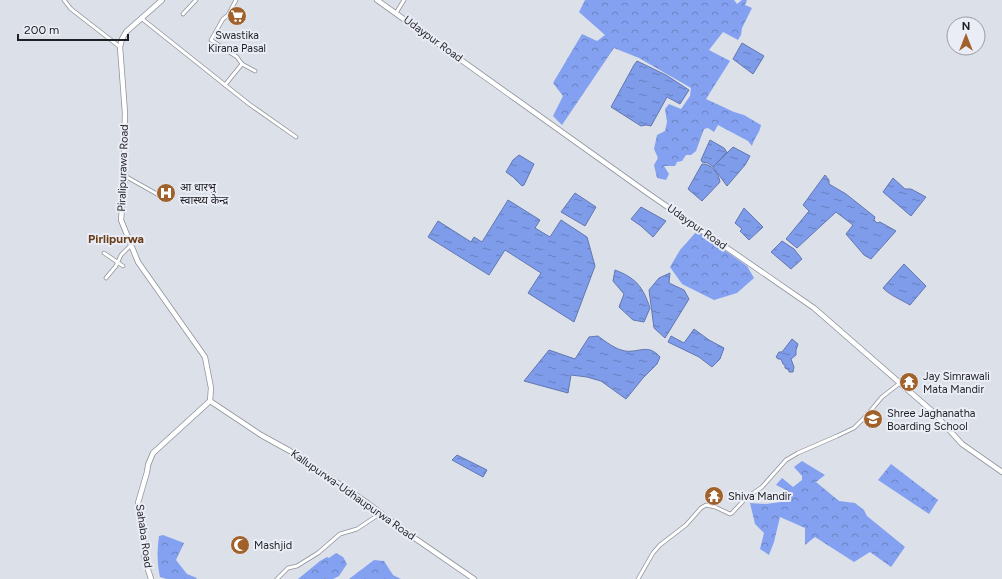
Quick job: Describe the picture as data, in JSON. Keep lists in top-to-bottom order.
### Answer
{
  "streets": {
    "street": [
      "Udaypur Road",
      "Piralipurawa Road",
      "Kallupurwa-Udhaupurwa Road",
      "Sahaba Road"
    ]
  },
  "crossings": [
    ["Piralipurawa Road", "Kallupurwa-Udhaupurwa Road"],
    ["Piralipurawa Road", "Sahaba Road"],
    ["Kallupurwa-Udhaupurwa Road", "Sahaba Road"]
  ],
  "districts": ["Pirlipurwa"],
  "places": {
    "supermarket": ["Swastika Kirana Pasal"],
    "hospital": ["आ धारभु स्वास्थ्य केन्द्र"],
    "temple": ["Jay Simrawali Mata Mandir", "Shiva Mandir"],
    "school or university": ["Shree Jaghanatha Boarding School"],
    "mosque": ["Mashjid"]
  },
  "scale_bar": "200 m",
  "north": "top"
}
